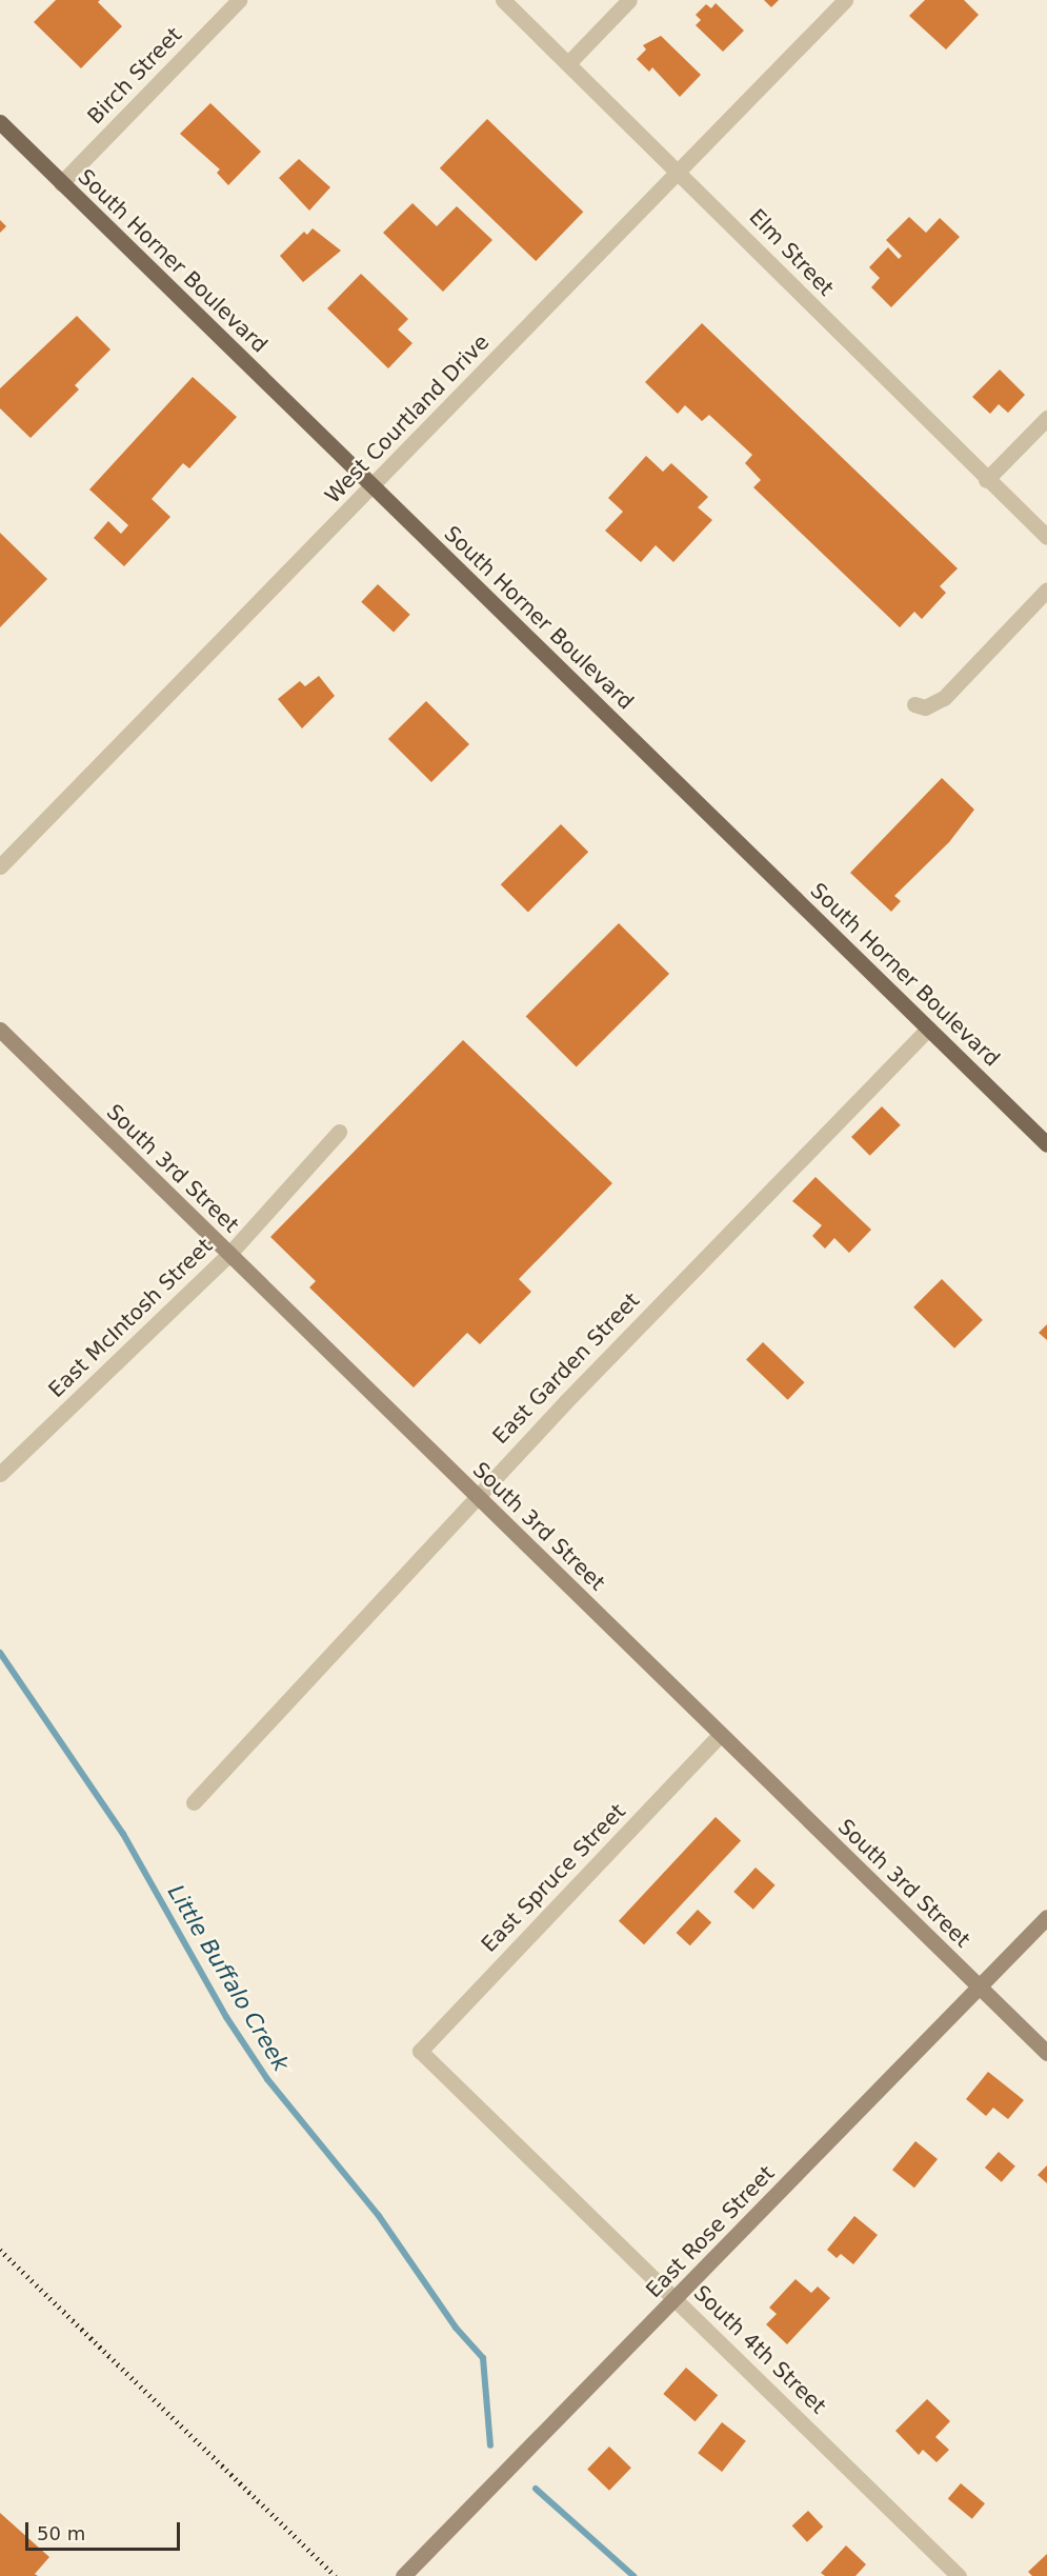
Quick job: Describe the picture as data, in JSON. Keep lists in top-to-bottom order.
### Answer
{
  "streets": {
    "main road": ["South Horner Boulevard"],
    "street": [
      "Birch Street",
      "Elm Street",
      "West Courtland Drive",
      "South 3rd Street",
      "East McIntosh Street",
      "East Garden Street",
      "East Spruce Street",
      "East Rose Street",
      "South 4th Street"
    ]
  },
  "crossings": [
    ["Birch Street", "South Horner Boulevard"],
    ["Elm Street", "West Courtland Drive"],
    ["South Horner Boulevard", "West Courtland Drive"],
    ["South Horner Boulevard", "East Garden Street"],
    ["South 3rd Street", "East McIntosh Street"],
    ["South 3rd Street", "East Garden Street"],
    ["South 3rd Street", "East Spruce Street"],
    ["South 3rd Street", "East Rose Street"],
    ["East Spruce Street", "South 4th Street"],
    ["East Rose Street", "South 4th Street"]
  ],
  "water": ["Little Buffalo Creek"],
  "scale_bar": "50 m"
}
